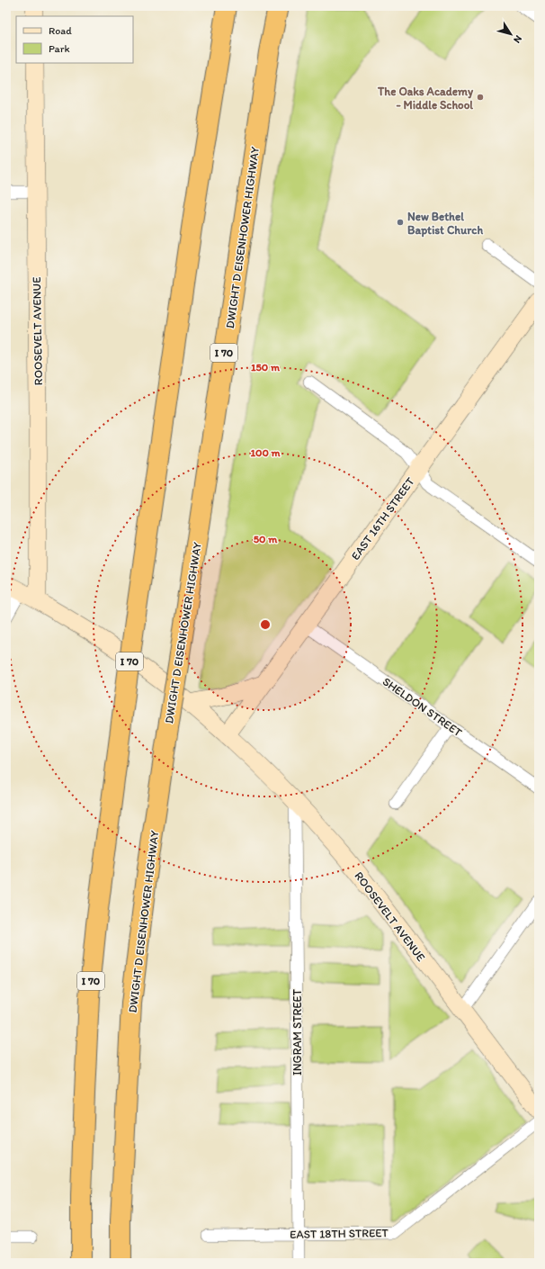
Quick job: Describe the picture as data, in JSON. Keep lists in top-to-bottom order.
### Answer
{
  "streets": {
    "highway": ["DWIGHT D EISENHOWER HIGHWAY", "I 70"],
    "street": [
      "ROOSEVELT AVENUE",
      "EAST 16TH STREET",
      "SHELDON STREET",
      "INGRAM STREET",
      "EAST 18TH STREET"
    ]
  },
  "crossings": [
    ["ROOSEVELT AVENUE", "EAST 16TH STREET"],
    ["ROOSEVELT AVENUE", "INGRAM STREET"],
    ["EAST 16TH STREET", "SHELDON STREET"],
    ["INGRAM STREET", "EAST 18TH STREET"]
  ],
  "places": ["The Oaks Academy - Middle School", "New Bethel Baptist Church"],
  "legend": ["Road", "Park"],
  "north": "bottom right",
  "rings": ["150 m", "100 m", "50 m"]
}
